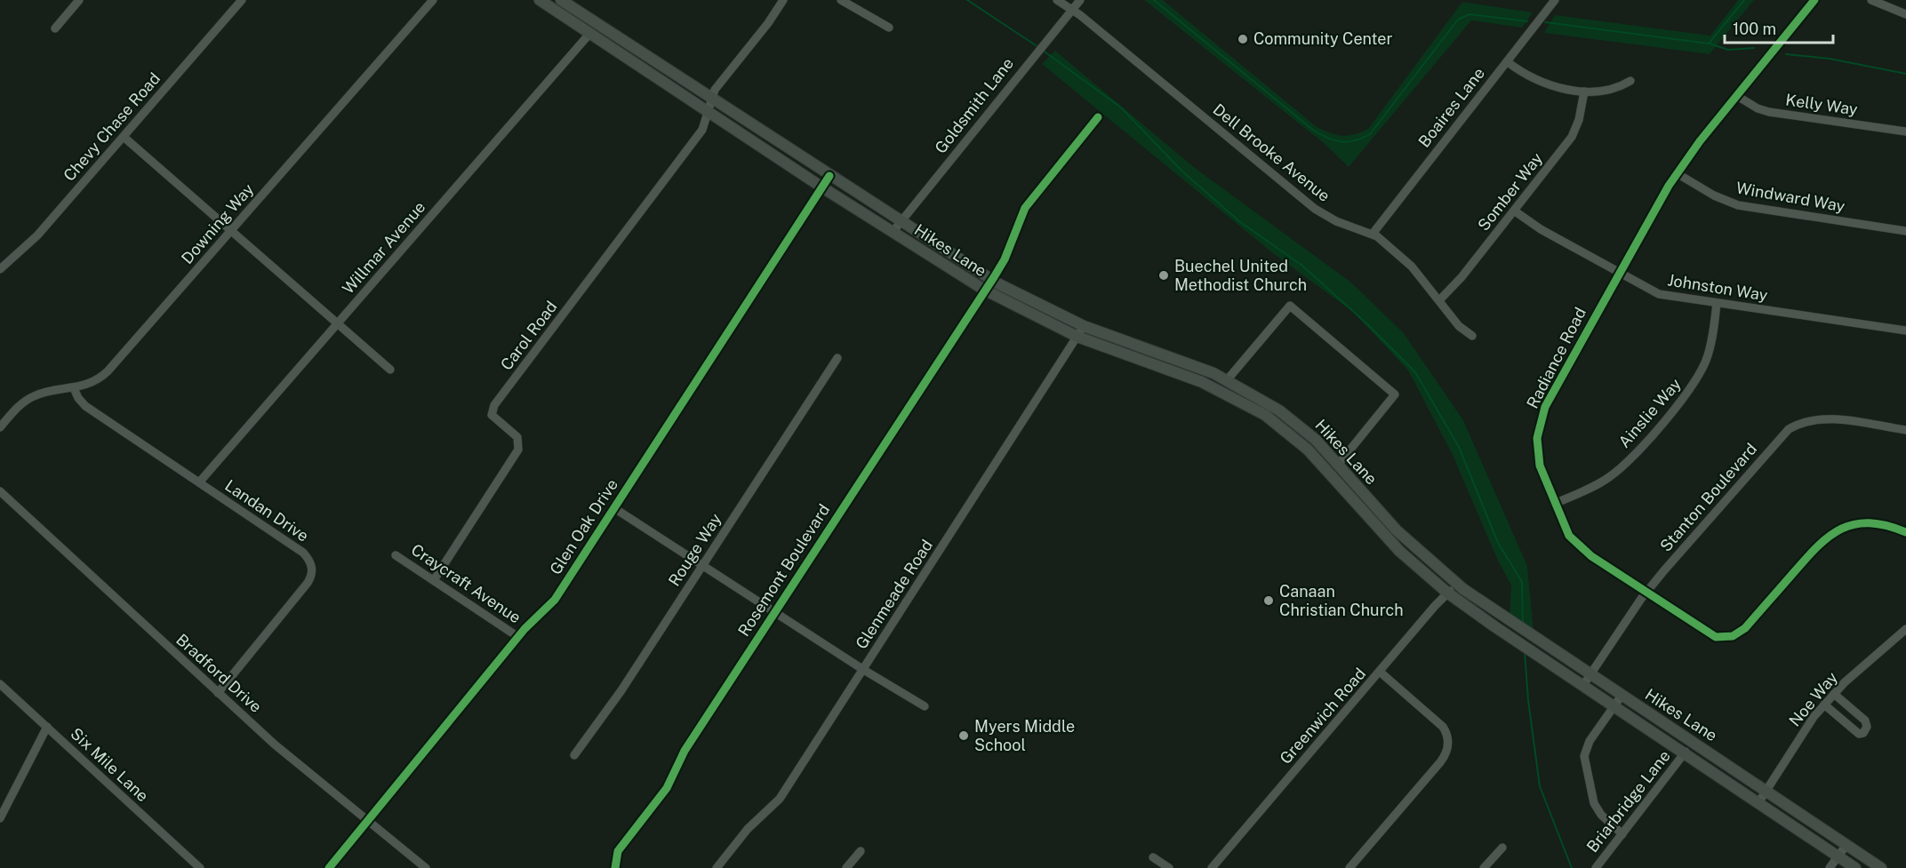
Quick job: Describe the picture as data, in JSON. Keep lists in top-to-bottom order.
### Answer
{
  "streets": {
    "main road": ["Hikes Lane"],
    "street": [
      "Kelly Way",
      "Goldsmith Lane",
      "Boaires Lane",
      "Chevy Chase Road",
      "Dell Brooke Avenue",
      "Somber Way",
      "Windward Way",
      "Downing Way",
      "Willmar Avenue",
      "Johnston Way",
      "Carol Road",
      "Radiance Road",
      "Ainslie Way",
      "Stanton Boulevard",
      "Landan Drive",
      "Glen Oak Drive",
      "Rouge Way",
      "Rosemont Boulevard",
      "Craycraft Avenue",
      "Glenmeade Road",
      "Bradford Drive",
      "Noe Way",
      "Greenwich Road",
      "Six Mile Lane",
      "Briarbridge Lane"
    ]
  },
  "crossings": [
    ["Kelly Way", "Radiance Road"],
    ["Goldsmith Lane", "Dell Brooke Avenue"],
    ["Goldsmith Lane", "Hikes Lane"],
    ["Boaires Lane", "Dell Brooke Avenue"],
    ["Dell Brooke Avenue", "Somber Way"],
    ["Somber Way", "Johnston Way"],
    ["Windward Way", "Radiance Road"],
    ["Downing Way", "Landan Drive"],
    ["Willmar Avenue", "Hikes Lane"],
    ["Willmar Avenue", "Landan Drive"],
    ["Hikes Lane", "Carol Road"],
    ["Hikes Lane", "Stanton Boulevard"],
    ["Hikes Lane", "Glen Oak Drive"],
    ["Hikes Lane", "Rosemont Boulevard"],
    ["Hikes Lane", "Glenmeade Road"],
    ["Hikes Lane", "Noe Way"],
    ["Hikes Lane", "Greenwich Road"],
    ["Hikes Lane", "Briarbridge Lane"],
    ["Johnston Way", "Radiance Road"],
    ["Johnston Way", "Ainslie Way"],
    ["Carol Road", "Craycraft Avenue"],
    ["Radiance Road", "Ainslie Way"],
    ["Radiance Road", "Stanton Boulevard"],
    ["Landan Drive", "Bradford Drive"],
    ["Glen Oak Drive", "Craycraft Avenue"],
    ["Glen Oak Drive", "Bradford Drive"]
  ],
  "places": [
    "Community Center",
    "Buechel United Methodist Church",
    "Canaan Christian Church",
    "Myers Middle School"
  ],
  "scale_bar": "100 m"
}
